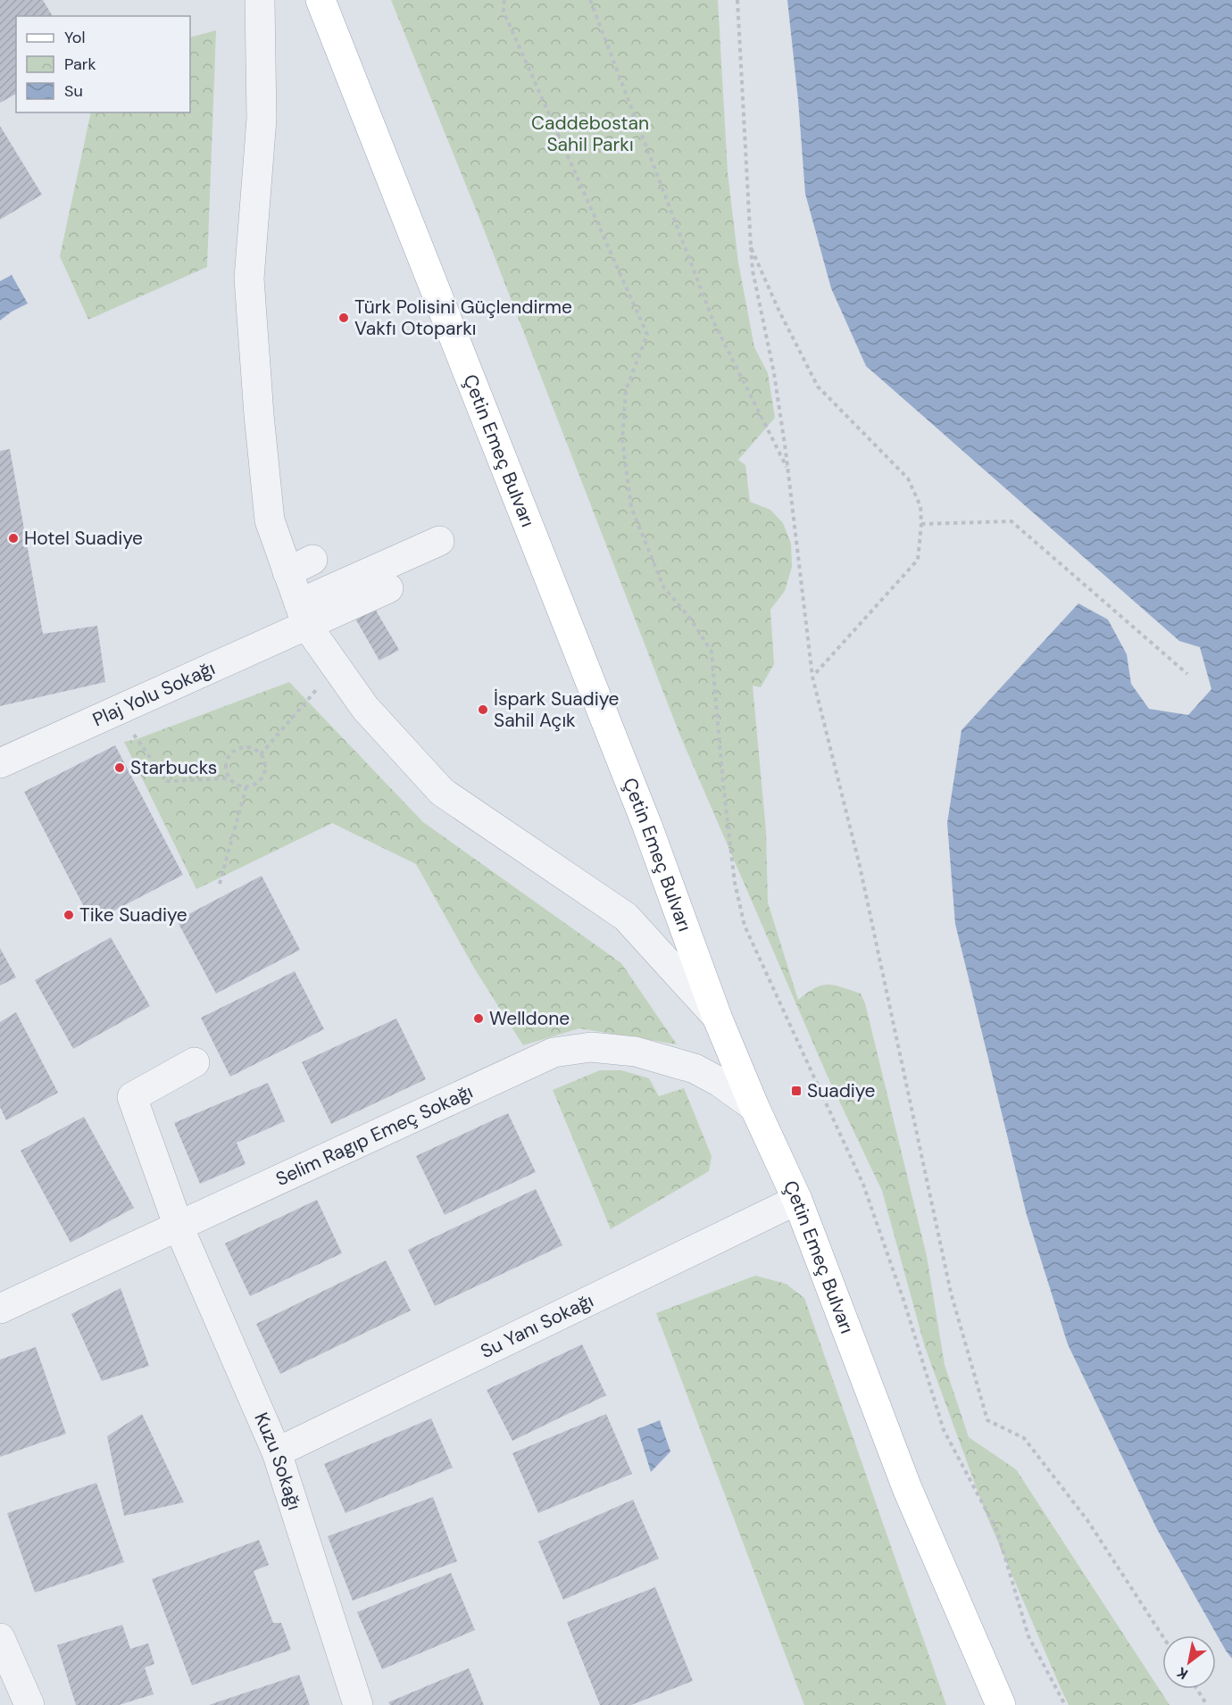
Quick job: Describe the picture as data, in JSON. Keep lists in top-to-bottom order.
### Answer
{
  "streets": {
    "main road": ["Çetin Emeç Bulvarı"],
    "street": [
      "Plaj Yolu Sokağı",
      "Selim Ragıp Emeç Sokağı",
      "Su Yanı Sokağı",
      "Kuzu Sokağı"
    ]
  },
  "crossings": [
    ["Çetin Emeç Bulvarı", "Selim Ragıp Emeç Sokağı"],
    ["Çetin Emeç Bulvarı", "Su Yanı Sokağı"],
    ["Selim Ragıp Emeç Sokağı", "Kuzu Sokağı"],
    ["Su Yanı Sokağı", "Kuzu Sokağı"]
  ],
  "parks": ["Caddebostan Sahil Parkı"],
  "places": {
    "other": [
      "Türk Polisini Güçlendirme Vakfı Otoparkı",
      "Hotel Suadiye",
      "İspark Suadiye Sahil Açık",
      "Starbucks",
      "Tike Suadiye",
      "Welldone"
    ],
    "transit": ["Suadiye"]
  },
  "legend": ["Yol", "Park", "Su"],
  "north": "bottom left"
}
